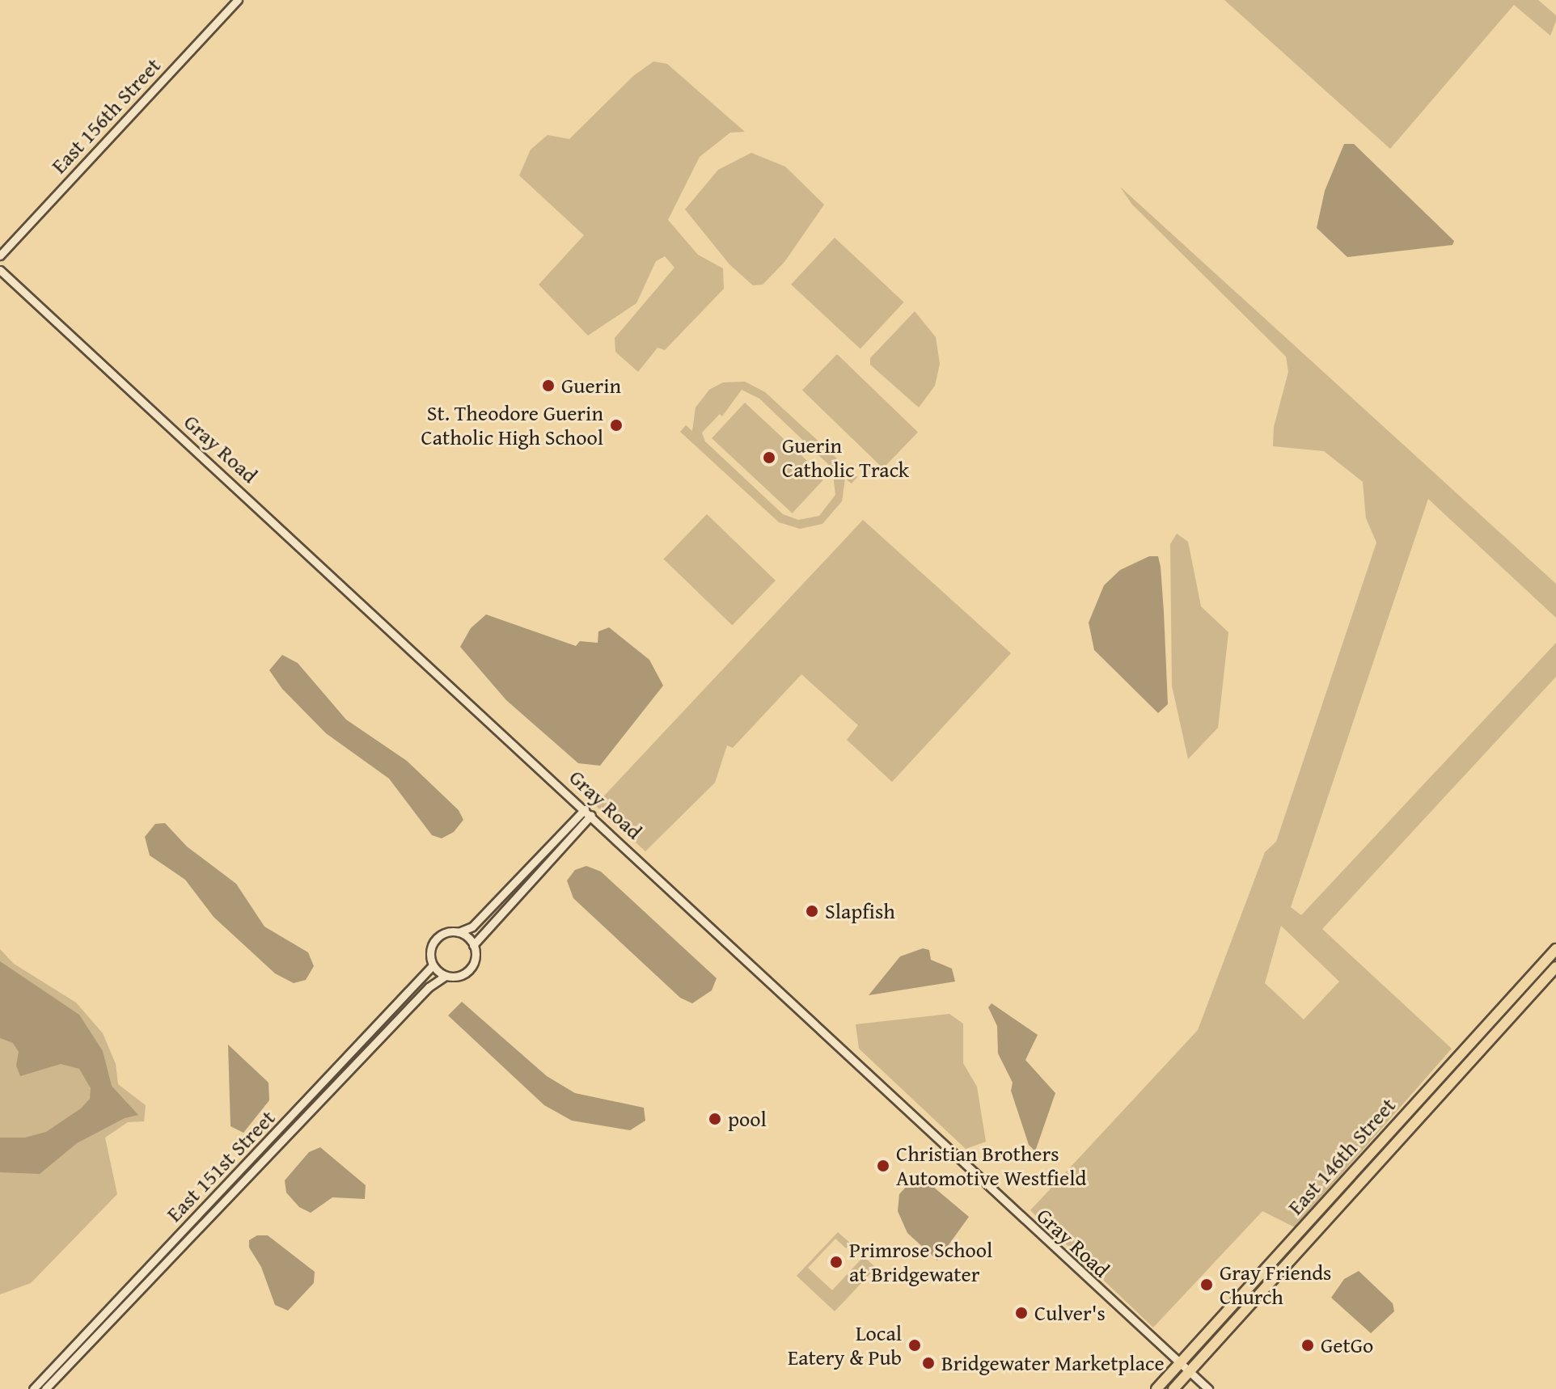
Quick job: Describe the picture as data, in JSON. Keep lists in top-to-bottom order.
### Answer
{
  "streets": {
    "main road": ["East 146th Street"],
    "street": ["East 156th Street", "Gray Road", "East 151st Street"]
  },
  "crossings": [
    ["Gray Road", "East 146th Street"]
  ],
  "places": [
    "Guerin",
    "St. Theodore Guerin Catholic High School",
    "Guerin Catholic Track",
    "Slapfish",
    "pool",
    "Christian Brothers Automotive Westfield",
    "Primrose School at Bridgewater",
    "Gray Friends Church",
    "Culver's",
    "Local Eatery & Pub",
    "GetGo",
    "Bridgewater Marketplace"
  ]
}
